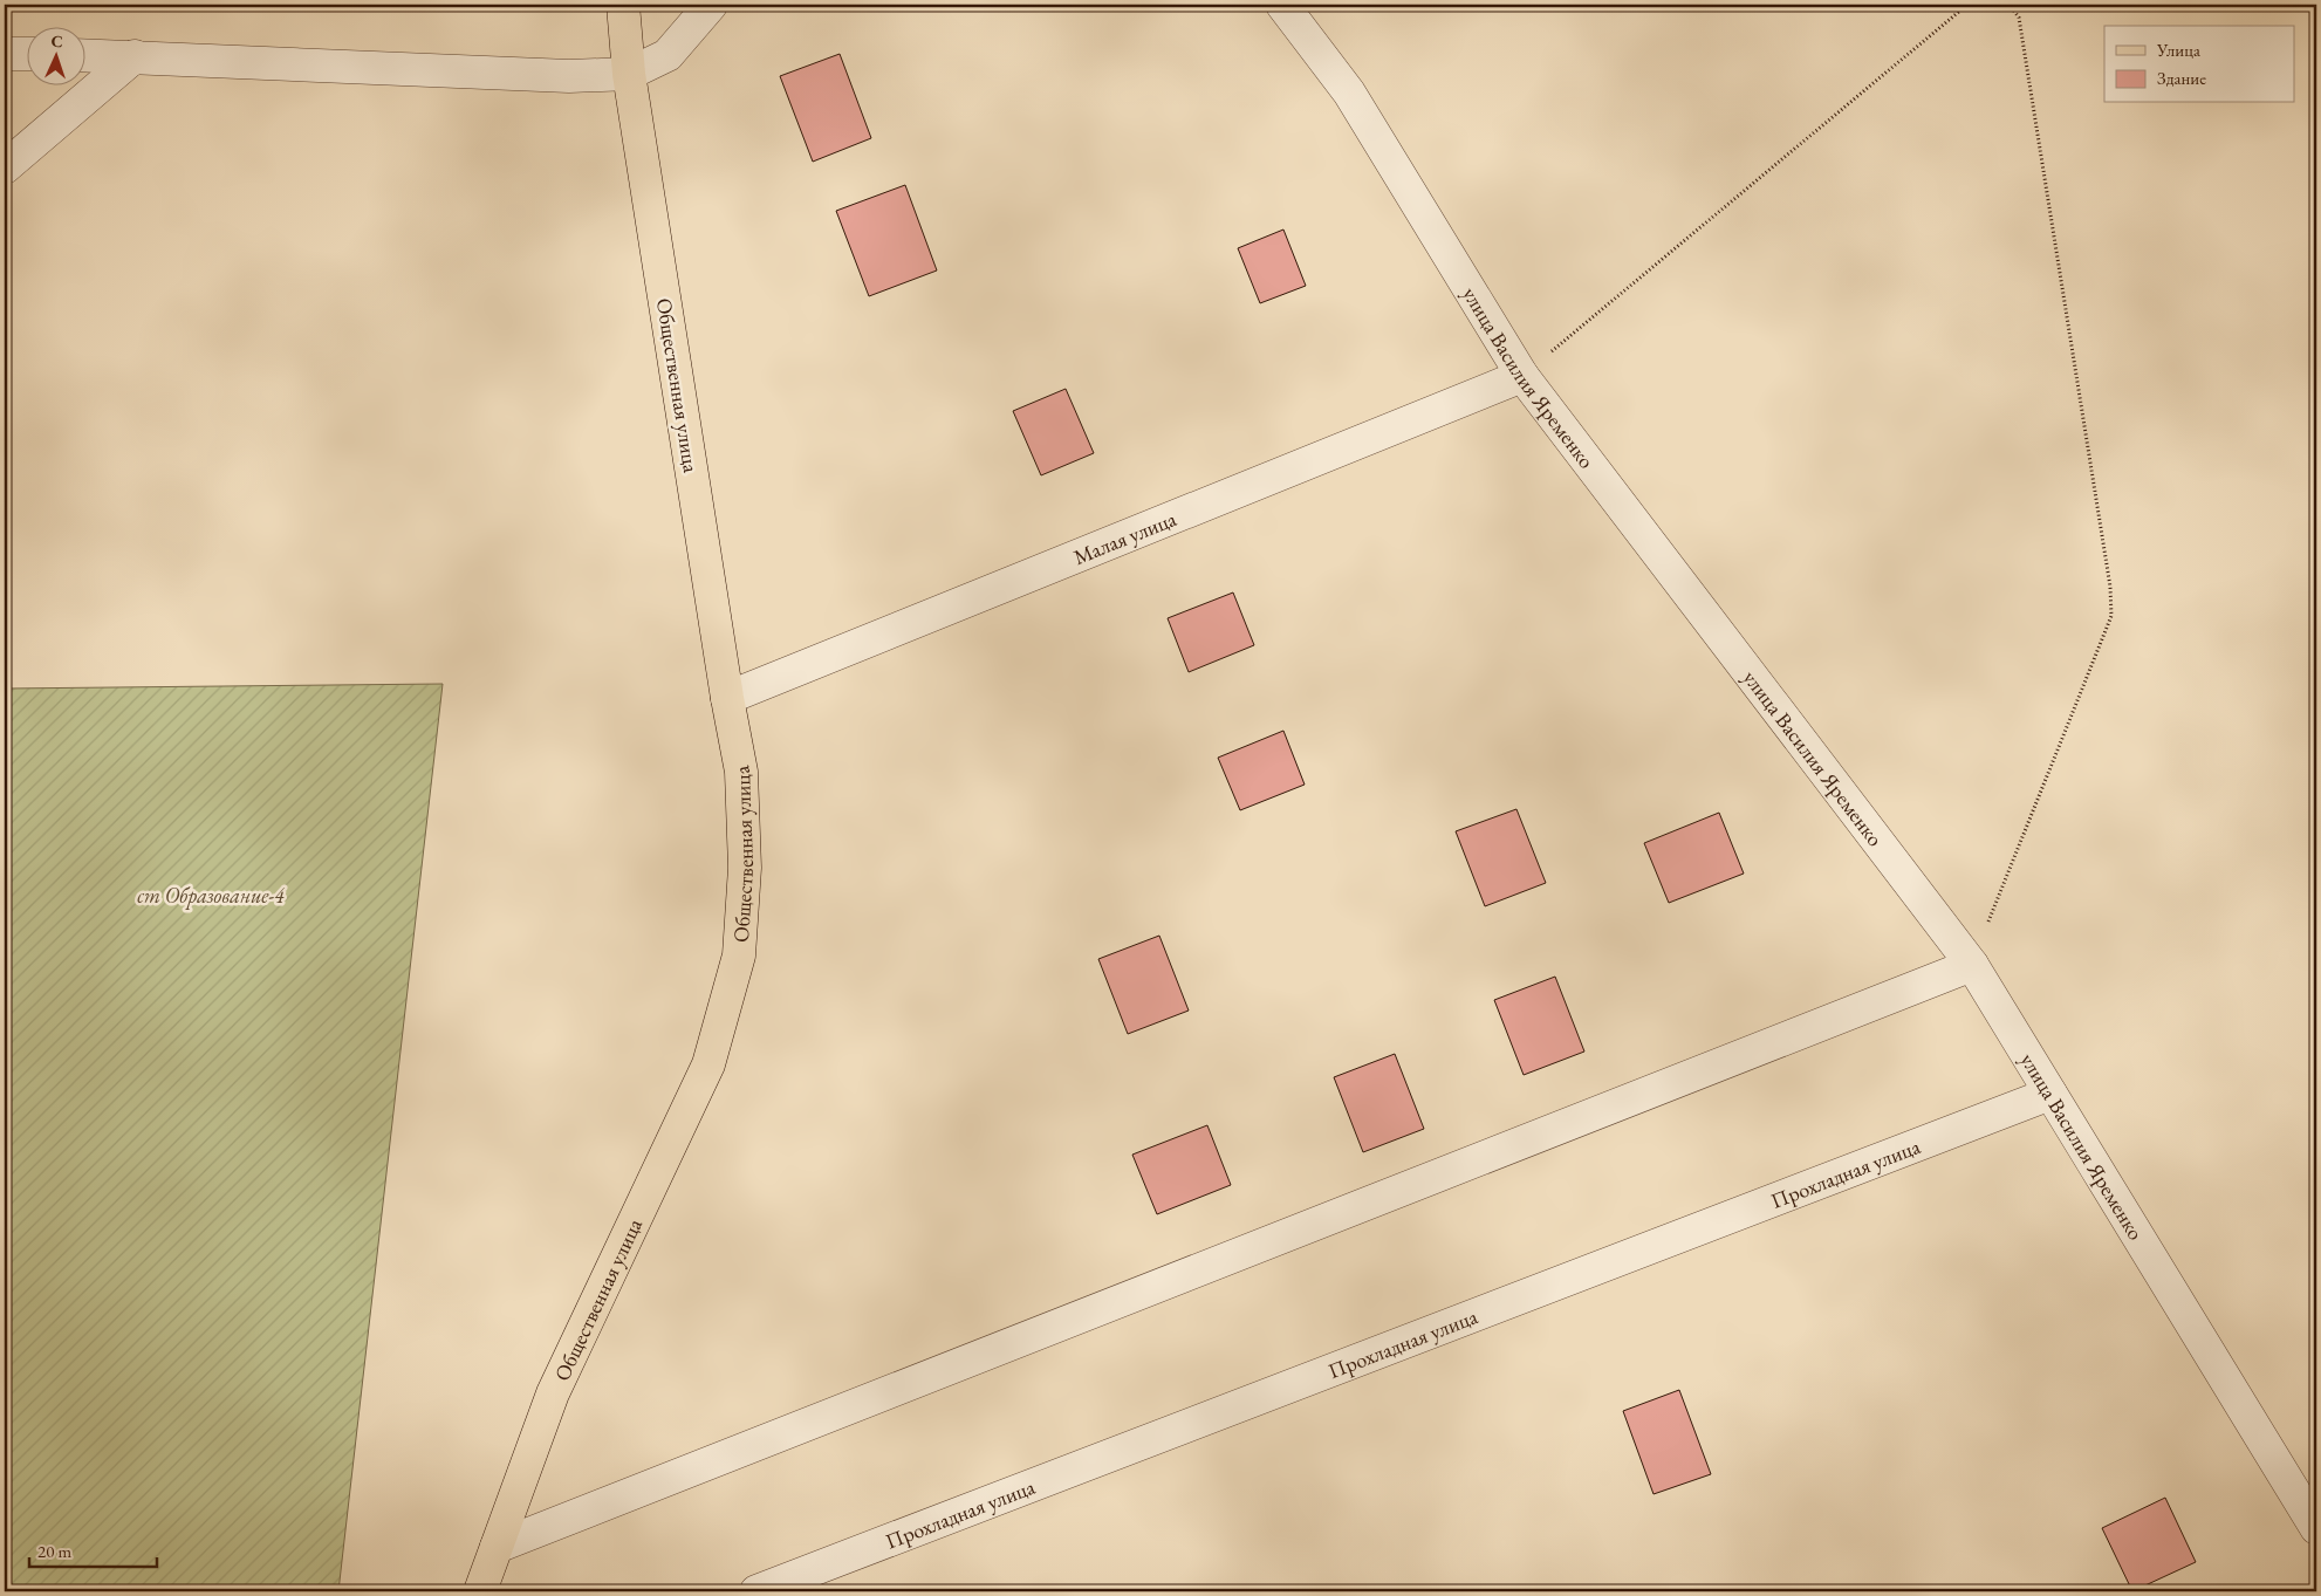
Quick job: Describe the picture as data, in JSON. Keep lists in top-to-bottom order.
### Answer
{
  "streets": {
    "main road": ["Общественная улица"],
    "street": ["улица Василия Яременко", "Малая улица", "Прохладная улица"]
  },
  "crossings": [
    ["улица Василия Яременко", "Малая улица"],
    ["улица Василия Яременко", "Прохладная улица"],
    ["Общественная улица", "Малая улица"]
  ],
  "parks": ["ст Образование-4"],
  "legend": ["Улица", "Здание"],
  "scale_bar": "20 m",
  "north": "top"
}
